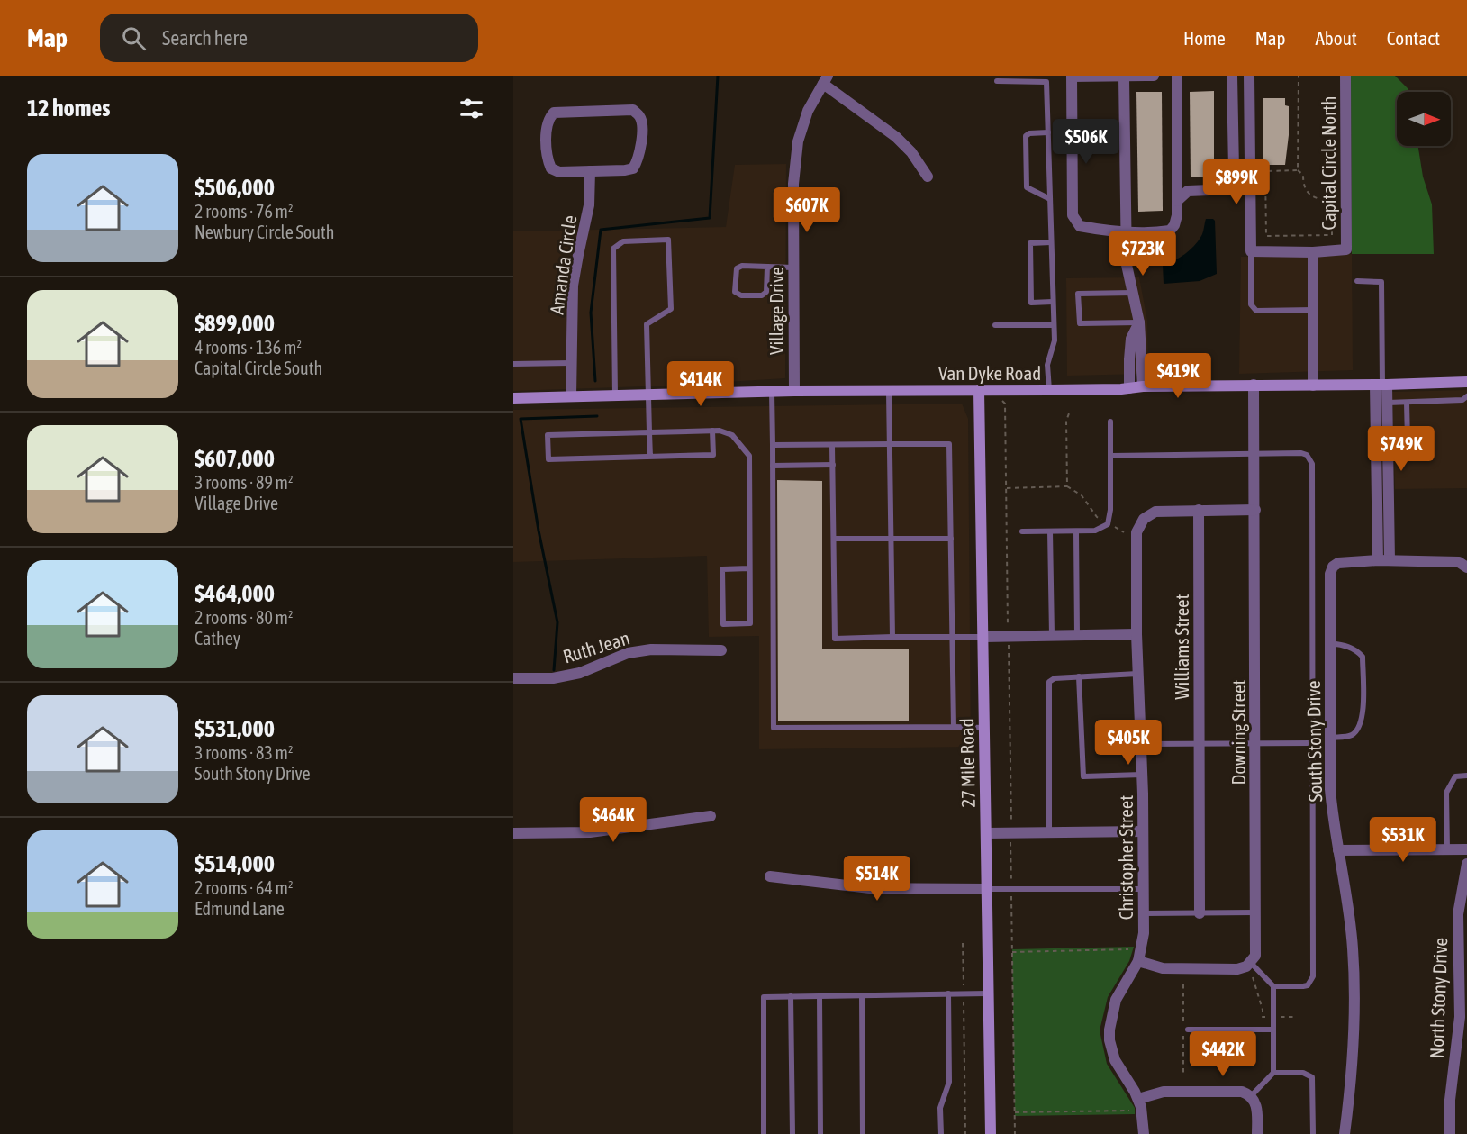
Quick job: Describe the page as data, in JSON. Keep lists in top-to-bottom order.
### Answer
{
  "streets": {
    "street": [
      "Capital Circle North",
      "Amanda Circle",
      "Village Drive",
      "Van Dyke Road",
      "Ruth Jean",
      "Williams Street",
      "Downing Street",
      "South Stony Drive",
      "27 Mile Road",
      "Christopher Street",
      "North Stony Drive"
    ]
  },
  "crossings": [
    ["Amanda Circle", "Van Dyke Road"],
    ["Village Drive", "Van Dyke Road"],
    ["Van Dyke Road", "Downing Street"],
    ["Van Dyke Road", "27 Mile Road"],
    ["Williams Street", "Christopher Street"],
    ["Downing Street", "Christopher Street"]
  ],
  "north": "right",
  "page": {
    "header": "Map",
    "search": "Search here",
    "nav": [
      "Home",
      "Map",
      "About",
      "Contact"
    ],
    "heading": "12 homes",
    "price": [
      "$506K",
      "$899K",
      "$607K",
      "$723K",
      "$419K",
      "$414K",
      "$749K",
      "$405K",
      "$464K",
      "$531K",
      "$514K",
      "$442K"
    ],
    "list": [
      {
        "name": "$506,000",
        "note": "2 rooms · 76 m² · Newbury Circle South"
      },
      {
        "name": "$899,000",
        "note": "4 rooms · 136 m² · Capital Circle South"
      },
      {
        "name": "$607,000",
        "note": "3 rooms · 89 m² · Village Drive"
      },
      {
        "name": "$464,000",
        "note": "2 rooms · 80 m² · Cathey"
      },
      {
        "name": "$531,000",
        "note": "3 rooms · 83 m² · South Stony Drive"
      },
      {
        "name": "$514,000",
        "note": "2 rooms · 64 m² · Edmund Lane"
      }
    ]
  }
}
